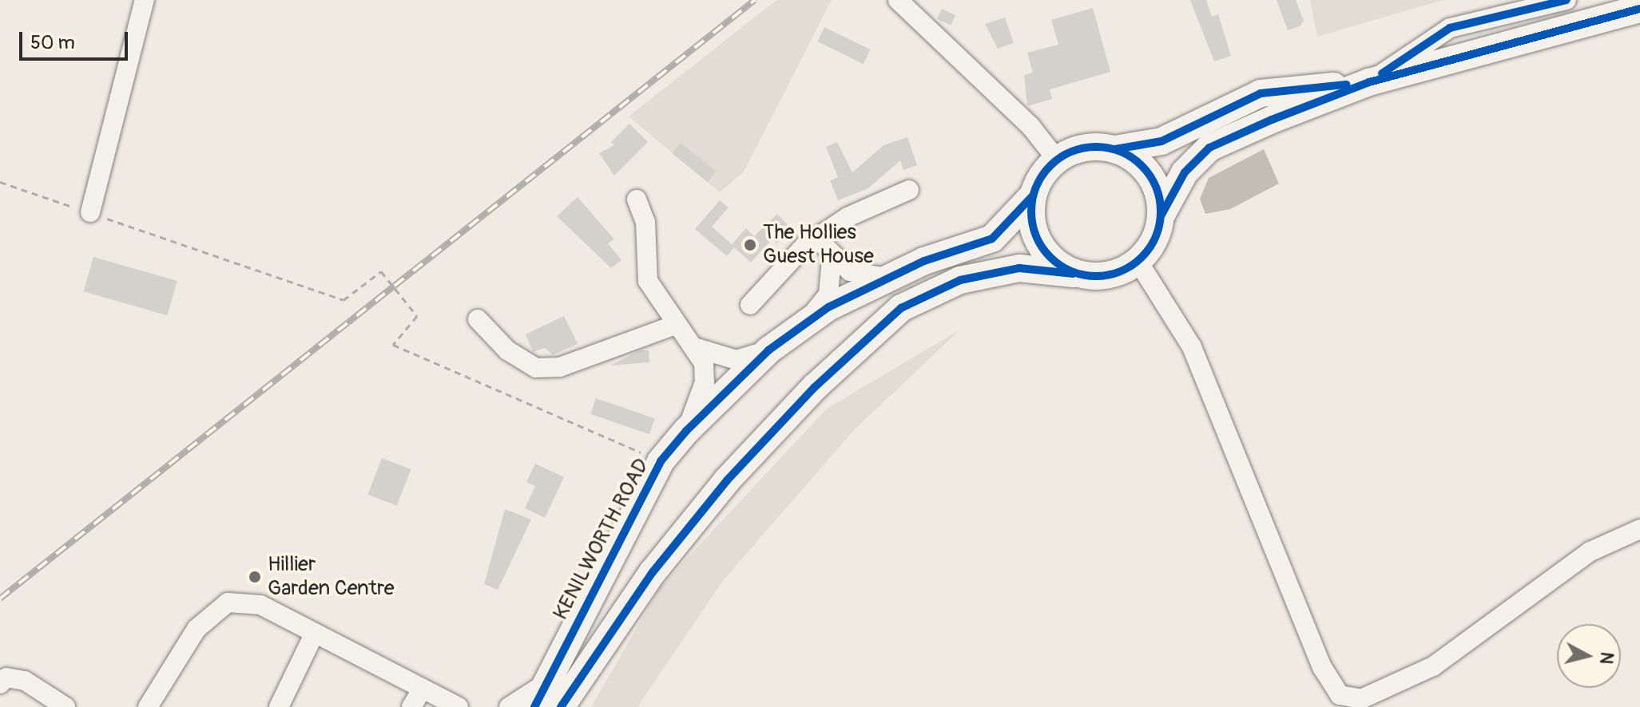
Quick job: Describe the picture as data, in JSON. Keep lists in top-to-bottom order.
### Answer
{
  "streets": {
    "highway": ["KENILWORTH ROAD"]
  },
  "places": ["The Hollies Guest House", "Hillier Garden Centre"],
  "scale_bar": "50 m",
  "north": "right"
}
